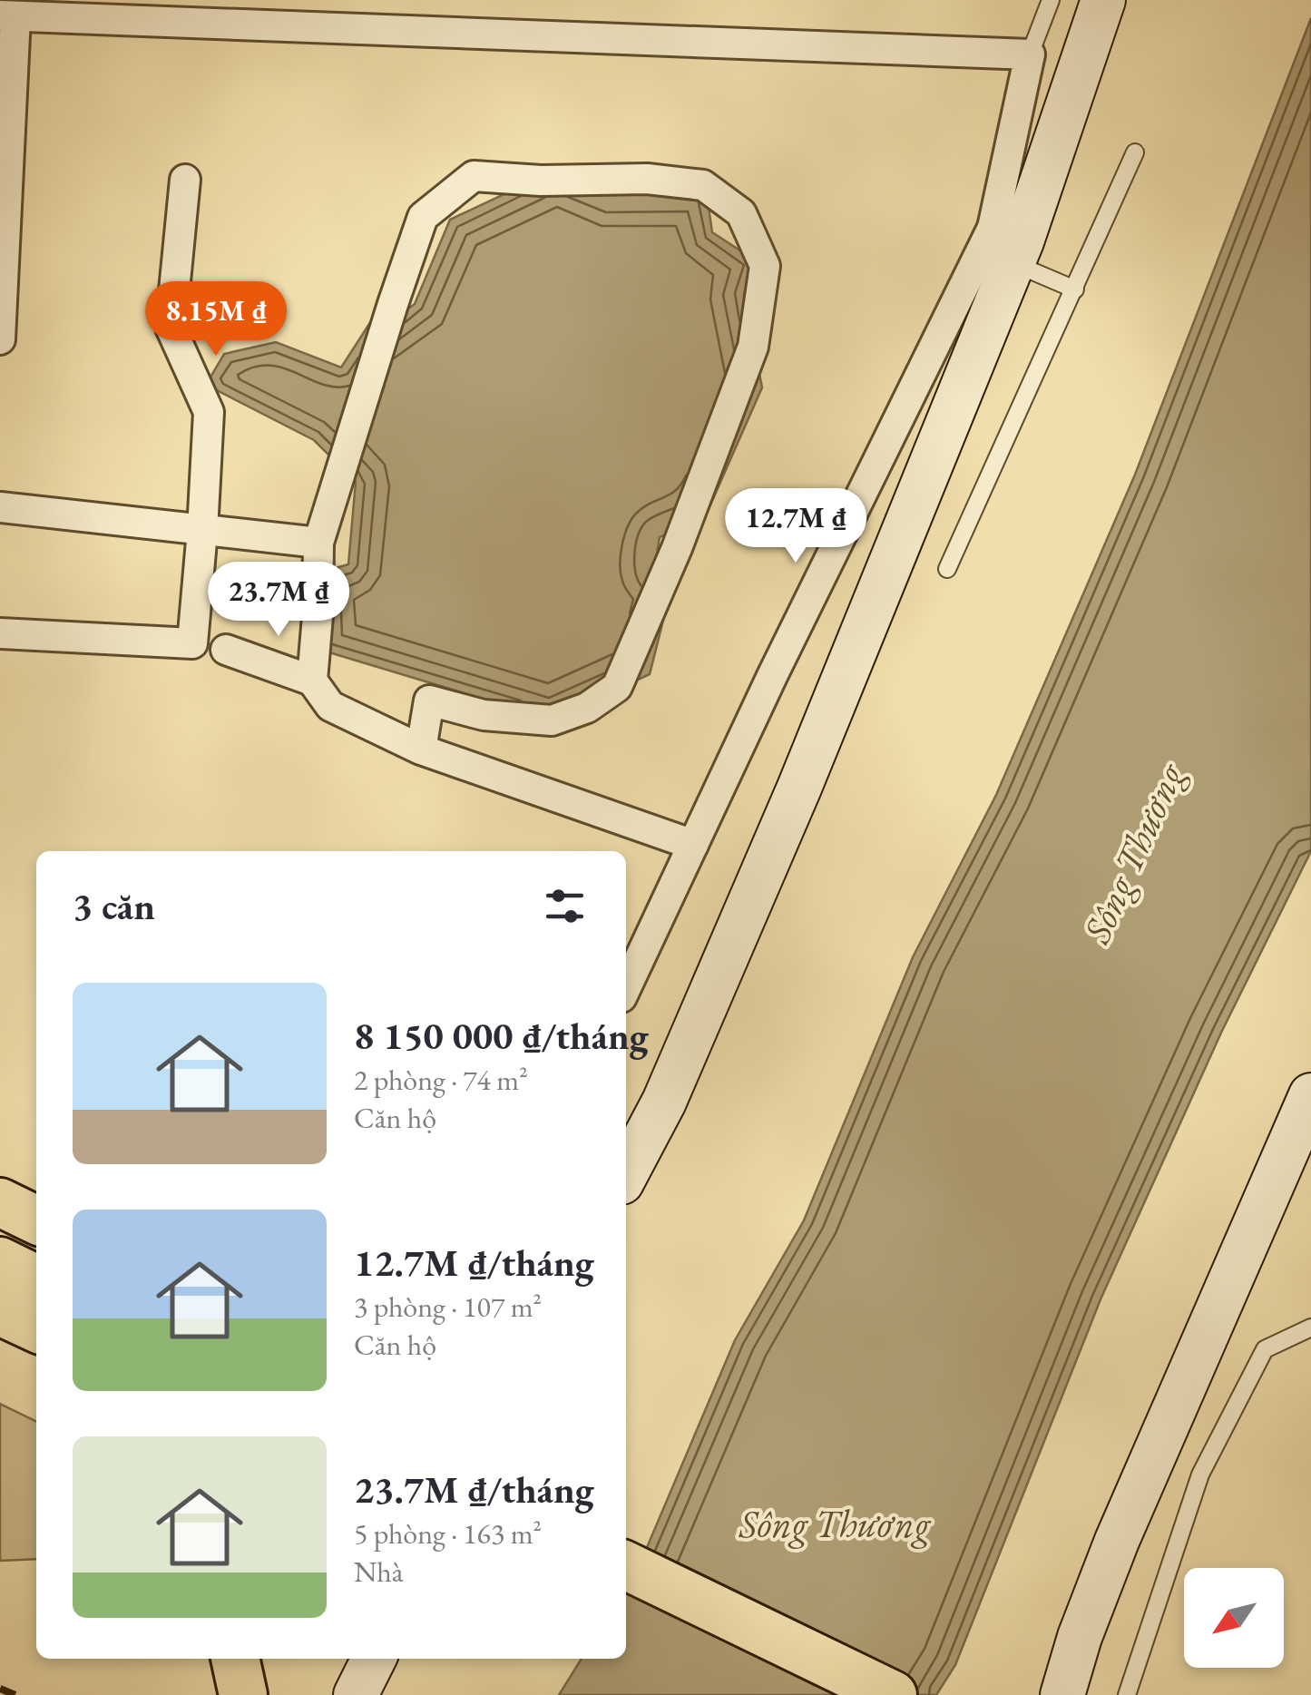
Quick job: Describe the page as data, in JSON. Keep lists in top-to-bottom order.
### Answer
{
  "water": ["Sông Thương"],
  "north": "bottom left",
  "page": {
    "price": ["8.15M ₫", "12.7M ₫", "23.7M ₫"],
    "heading": "3 căn",
    "list": [
      {
        "name": "8 150 000 ₫/tháng",
        "note": "2 phòng · 74 m² · Căn hộ"
      },
      {
        "name": "12.7M ₫/tháng",
        "note": "3 phòng · 107 m² · Căn hộ"
      },
      {
        "name": "23.7M ₫/tháng",
        "note": "5 phòng · 163 m² · Nhà"
      }
    ]
  }
}
